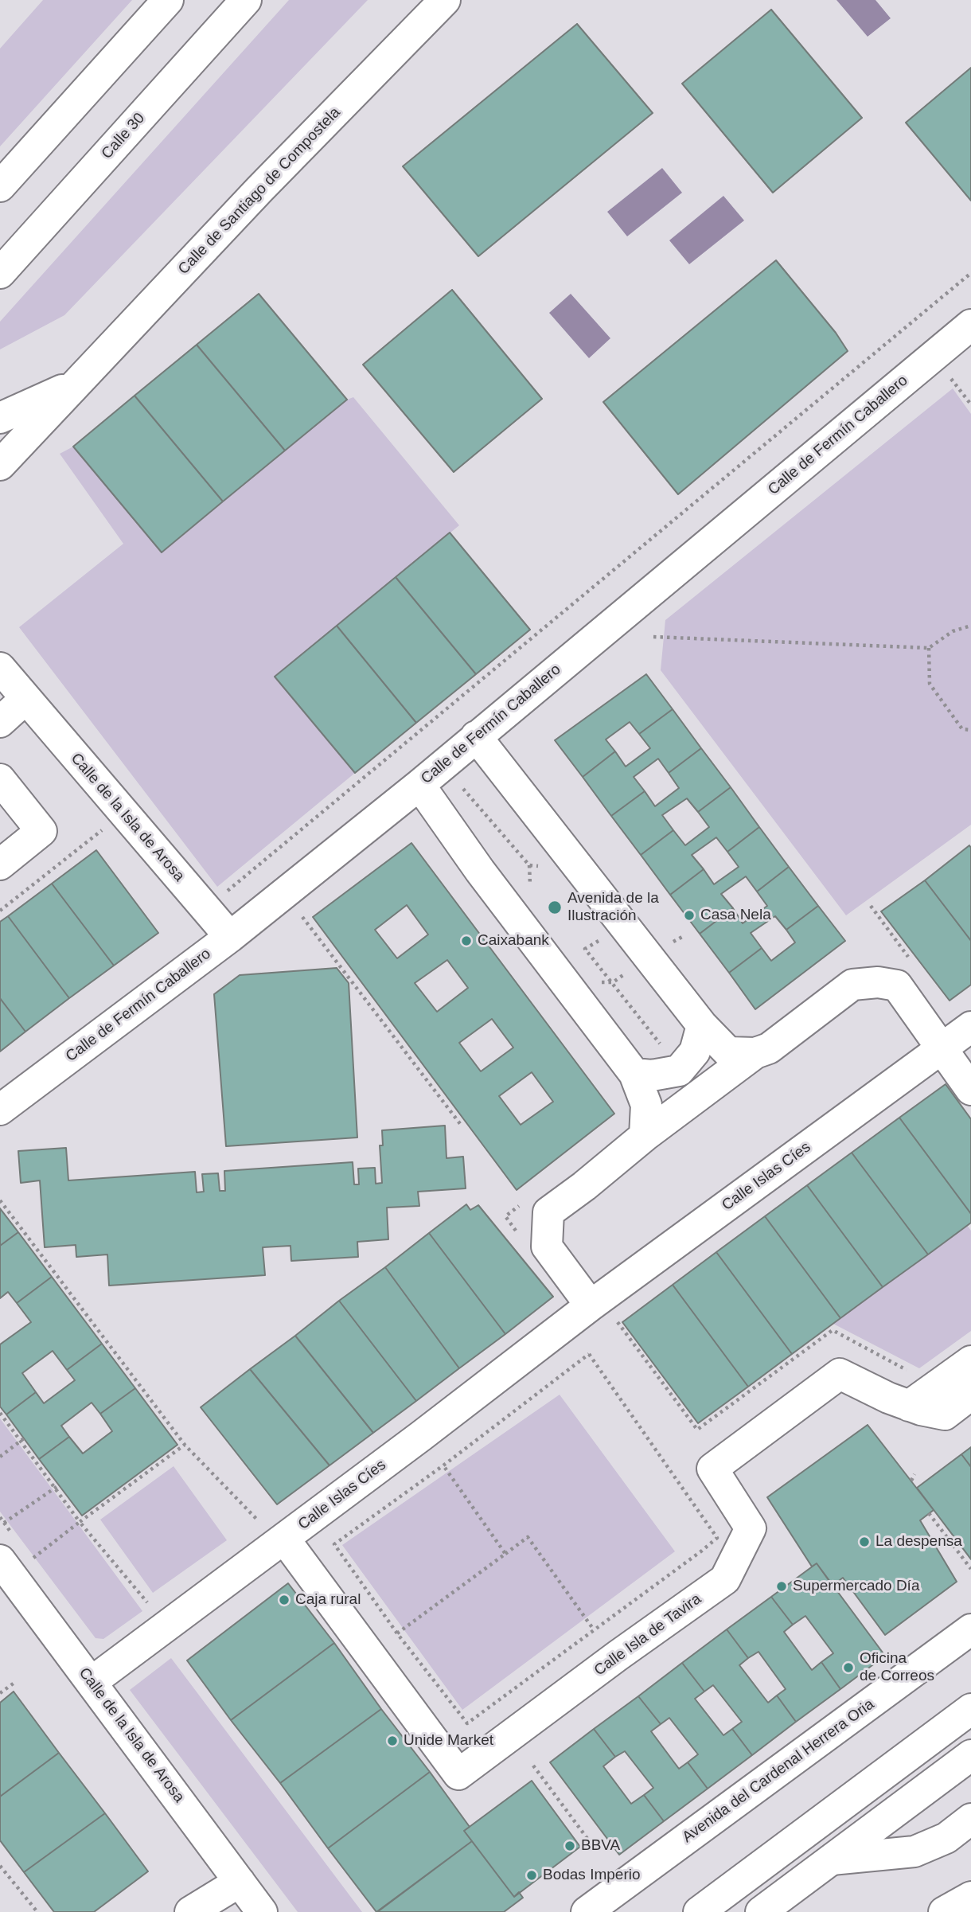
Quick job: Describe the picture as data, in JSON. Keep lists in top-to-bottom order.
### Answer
{
  "streets": {
    "main road": [
      "Calle 30",
      "Calle de Santiago de Compostela",
      "Calle de Fermín Caballero",
      "Calle de la Isla de Arosa",
      "Calle Islas Cíes",
      "Calle Isla de Tavira",
      "Avenida del Cardenal Herrera Oria"
    ]
  },
  "crossings": [
    ["Calle de Fermín Caballero", "Calle de la Isla de Arosa"],
    ["Calle de la Isla de Arosa", "Calle Islas Cíes"],
    ["Calle Islas Cíes", "Calle Isla de Tavira"]
  ],
  "places": [
    "Avenida de la Ilustración",
    "Casa Nela",
    "Caixabank",
    "La despensa",
    "Supermercado Día",
    "Caja rural",
    "Oficina de Correos",
    "Unide Market",
    "BBVA",
    "Bodas Imperio"
  ]
}
